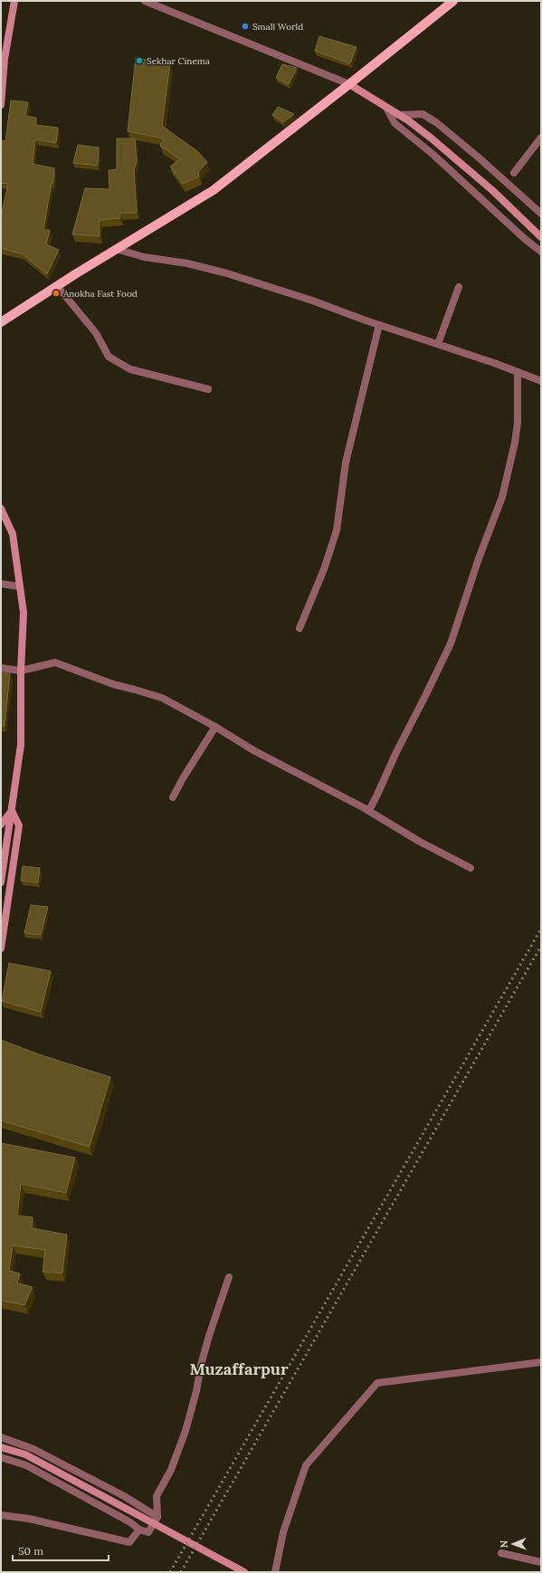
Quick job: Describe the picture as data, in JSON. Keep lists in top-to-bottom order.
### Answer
{
  "districts": ["Muzaffarpur"],
  "places": ["Small World", "Sekhar Cinema", "Anokha Fast Food"],
  "scale_bar": "50 m",
  "north": "left"
}
